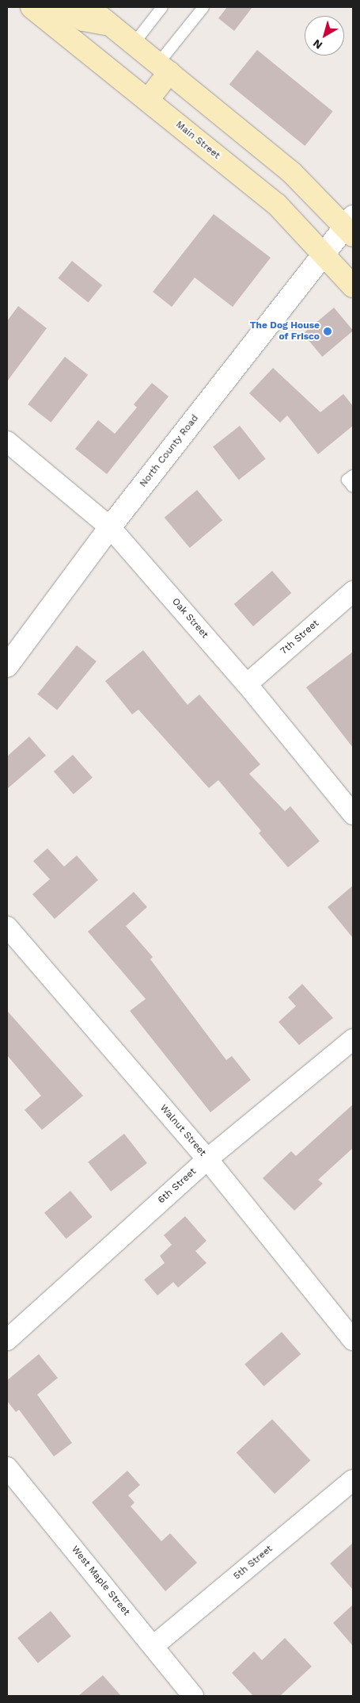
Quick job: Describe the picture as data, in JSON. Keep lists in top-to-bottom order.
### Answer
{
  "streets": {
    "main road": ["Main Street"],
    "street": [
      "North County Road",
      "Oak Street",
      "7th Street",
      "Walnut Street",
      "6th Street",
      "5th Street",
      "West Maple Street"
    ]
  },
  "crossings": [
    ["Main Street", "North County Road"],
    ["North County Road", "Oak Street"],
    ["Oak Street", "7th Street"],
    ["Walnut Street", "6th Street"],
    ["5th Street", "West Maple Street"]
  ],
  "places": ["The Dog House of Frisco"],
  "north": "bottom left"
}
